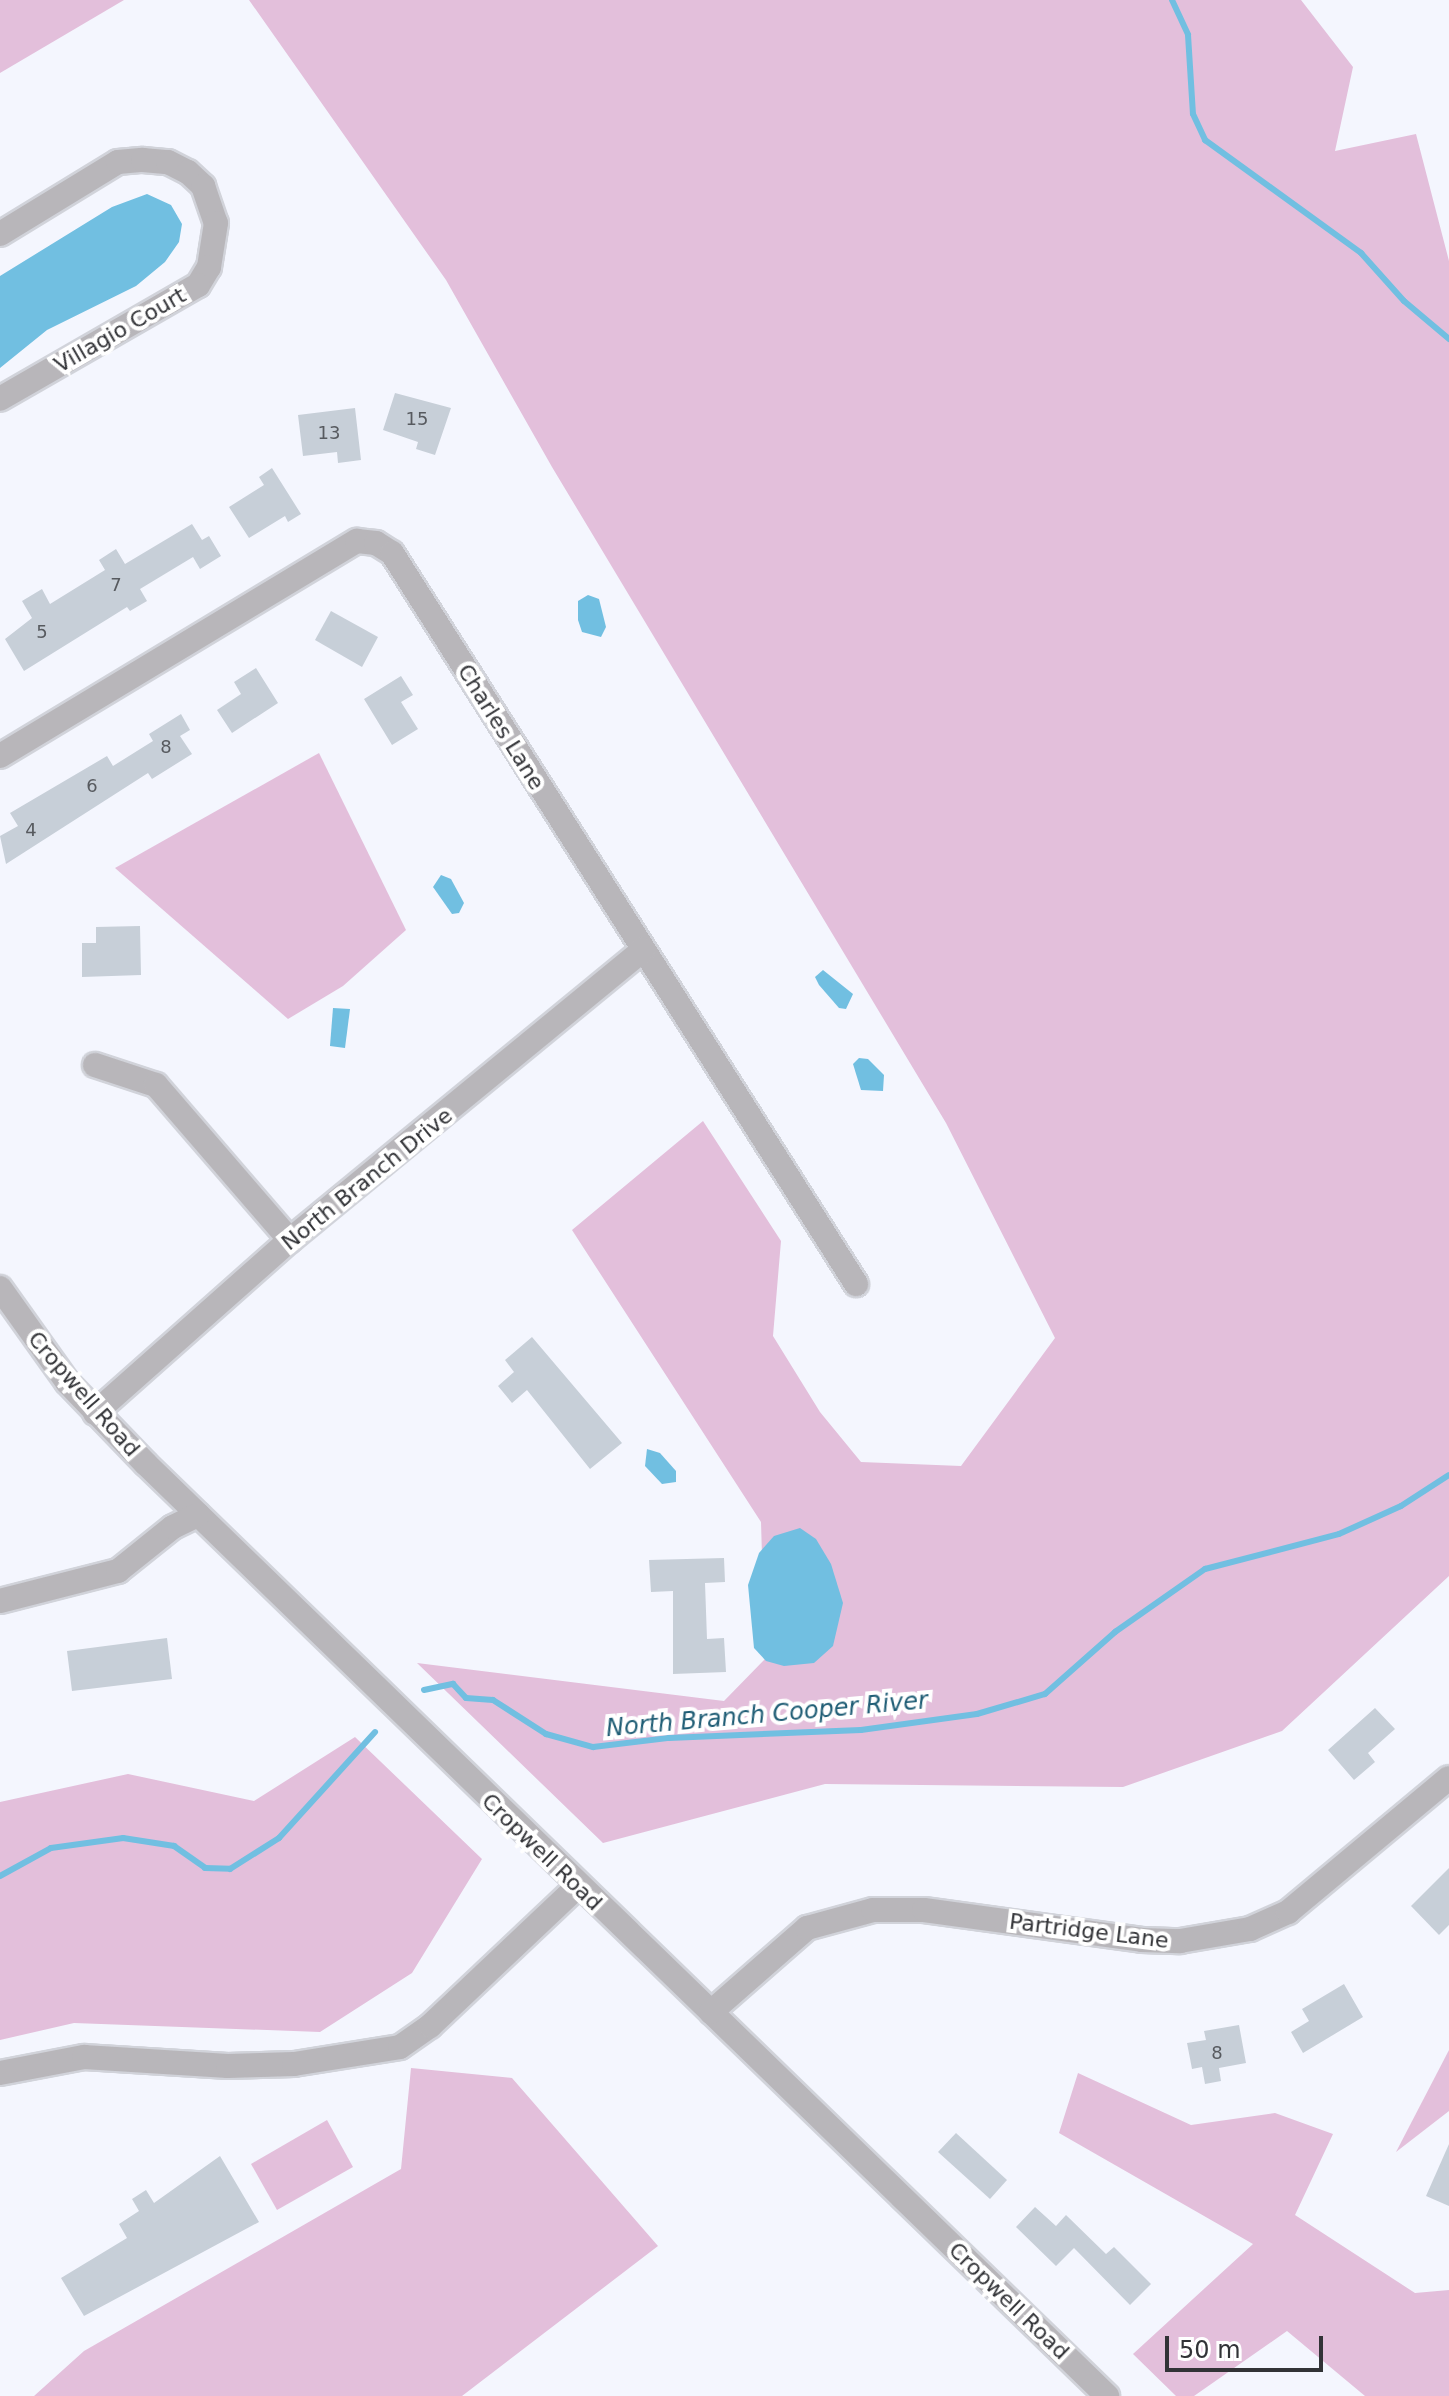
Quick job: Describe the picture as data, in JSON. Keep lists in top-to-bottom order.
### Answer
{
  "streets": {
    "street": [
      "Villagio Court",
      "Charles Lane",
      "North Branch Drive",
      "Cropwell Road",
      "Partridge Lane"
    ]
  },
  "crossings": [
    ["Charles Lane", "North Branch Drive"],
    ["North Branch Drive", "Cropwell Road"],
    ["Cropwell Road", "Partridge Lane"]
  ],
  "water": ["North Branch Cooper River"],
  "house_numbers": [
    "15",
    "13",
    "7",
    "5",
    "8",
    "6",
    "4",
    "8"
  ],
  "scale_bar": "50 m"
}
